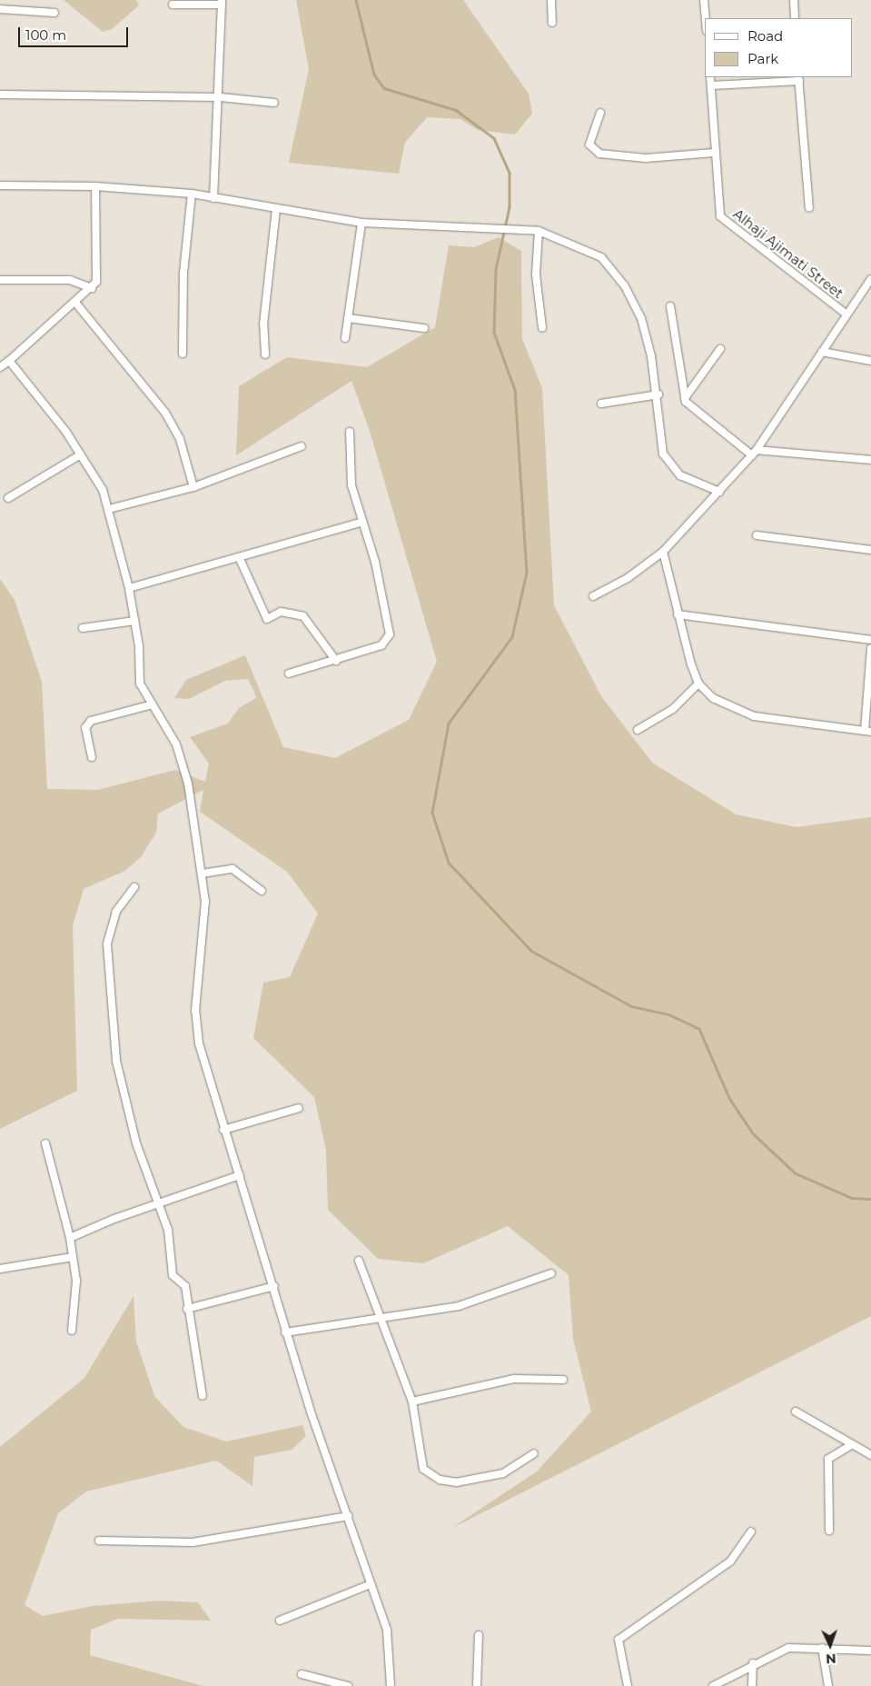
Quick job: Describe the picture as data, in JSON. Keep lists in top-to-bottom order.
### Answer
{
  "streets": {
    "street": ["Alhaji Ajimati Street"]
  },
  "legend": ["Road", "Park"],
  "scale_bar": "100 m",
  "north": "bottom"
}
